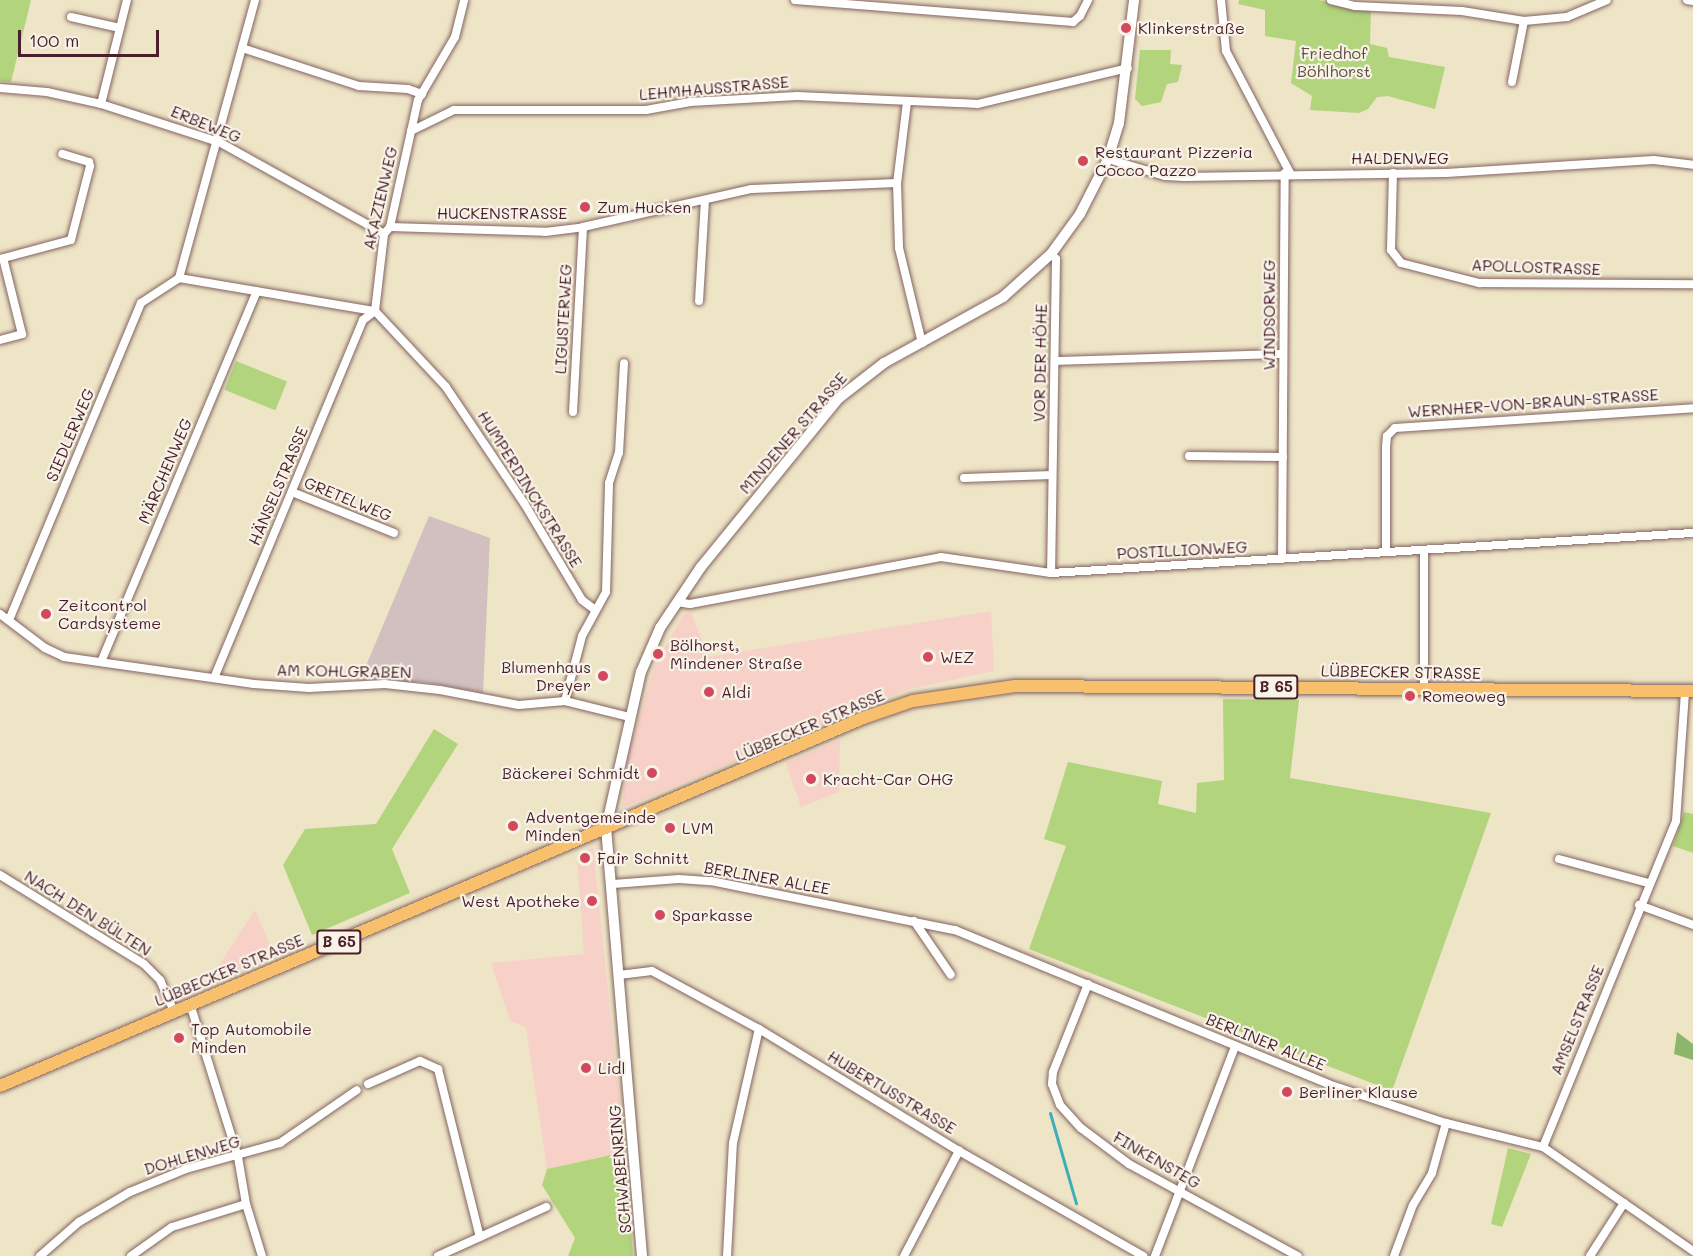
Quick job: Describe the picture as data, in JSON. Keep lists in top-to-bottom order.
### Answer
{
  "streets": {
    "main road": ["LÜBBECKER STRASSE", "B 65"],
    "street": [
      "LEHMHAUSSTRASSE",
      "ERBEWEG",
      "HALDENWEG",
      "AKAZIENWEG",
      "HUCKENSTRASSE",
      "APOLLOSTRASSE",
      "WINDSORWEG",
      "LIGUSTERWEG",
      "VOR DER HÖHE",
      "WERNHER-VON-BRAUN-STRASSE",
      "MINDENER STRASSE",
      "SIEDLERWEG",
      "MÄRCHENWEG",
      "HÄNSELSTRASSE",
      "HUMPERDINCKSTRASSE",
      "GRETELWEG",
      "POSTILLIONWEG",
      "AM KOHLGRABEN",
      "BERLINER ALLEE",
      "NACH DEN BÜLTEN",
      "AMSELSTRASSE",
      "HUBERTUSSTRASSE",
      "DOHLENWEG",
      "FINKENSTEG",
      "SCHWABENRING"
    ]
  },
  "crossings": [
    ["LEHMHAUSSTRASSE", "AKAZIENWEG"],
    ["LEHMHAUSSTRASSE", "MINDENER STRASSE"],
    ["ERBEWEG", "AKAZIENWEG"],
    ["ERBEWEG", "HUCKENSTRASSE"],
    ["HALDENWEG", "APOLLOSTRASSE"],
    ["HALDENWEG", "WINDSORWEG"],
    ["HALDENWEG", "MINDENER STRASSE"],
    ["AKAZIENWEG", "HUCKENSTRASSE"],
    ["AKAZIENWEG", "HÄNSELSTRASSE"],
    ["AKAZIENWEG", "HUMPERDINCKSTRASSE"],
    ["HUCKENSTRASSE", "LIGUSTERWEG"],
    ["WINDSORWEG", "POSTILLIONWEG"],
    ["VOR DER HÖHE", "MINDENER STRASSE"],
    ["VOR DER HÖHE", "POSTILLIONWEG"],
    ["WERNHER-VON-BRAUN-STRASSE", "POSTILLIONWEG"],
    ["MINDENER STRASSE", "POSTILLIONWEG"],
    ["MINDENER STRASSE", "AM KOHLGRABEN"],
    ["MINDENER STRASSE", "LÜBBECKER STRASSE"],
    ["MINDENER STRASSE", "SCHWABENRING"],
    ["SIEDLERWEG", "AM KOHLGRABEN"],
    ["MÄRCHENWEG", "AM KOHLGRABEN"],
    ["HÄNSELSTRASSE", "HUMPERDINCKSTRASSE"],
    ["HÄNSELSTRASSE", "GRETELWEG"],
    ["HÄNSELSTRASSE", "AM KOHLGRABEN"],
    ["LÜBBECKER STRASSE", "NACH DEN BÜLTEN"],
    ["LÜBBECKER STRASSE", "AMSELSTRASSE"],
    ["LÜBBECKER STRASSE", "SCHWABENRING"],
    ["BERLINER ALLEE", "AMSELSTRASSE"],
    ["BERLINER ALLEE", "FINKENSTEG"],
    ["BERLINER ALLEE", "SCHWABENRING"],
    ["HUBERTUSSTRASSE", "SCHWABENRING"]
  ],
  "parks": ["Friedhof Böhlhorst"],
  "places": [
    "Klinkerstraße",
    "Restaurant Pizzeria Cocco Pazzo",
    "Zum Hucken",
    "Zeitcontrol Cardsysteme",
    "Bölhorst, Mindener Straße",
    "WEZ",
    "Blumenhaus Dreyer",
    "Aldi",
    "Romeoweg",
    "Bäckerei Schmidt",
    "Kracht-Car OHG",
    "Adventgemeinde Minden",
    "LVM",
    "Fair Schnitt",
    "West Apotheke",
    "Sparkasse",
    "Top Automobile Minden",
    "Lidl",
    "Berliner Klause"
  ],
  "scale_bar": "100 m"
}
